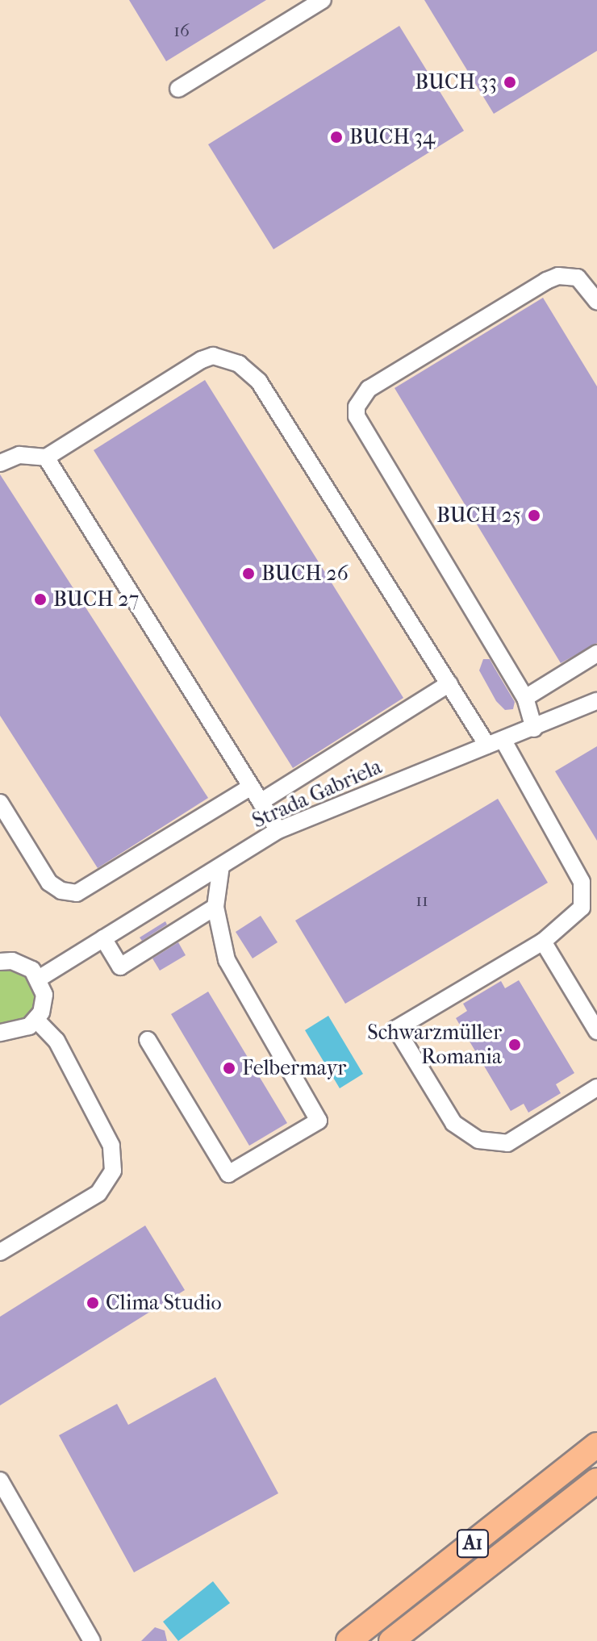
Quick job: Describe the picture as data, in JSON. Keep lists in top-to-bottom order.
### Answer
{
  "streets": {
    "highway": ["A1"],
    "street": ["Strada Gabriela"]
  },
  "places": [
    "BUCH 33",
    "BUCH 34",
    "BUCH 25",
    "BUCH 26",
    "BUCH 27",
    "Schwarzmüller Romania",
    "Felbermayr",
    "Clima Studio"
  ],
  "house_numbers": ["16", "11"]
}
